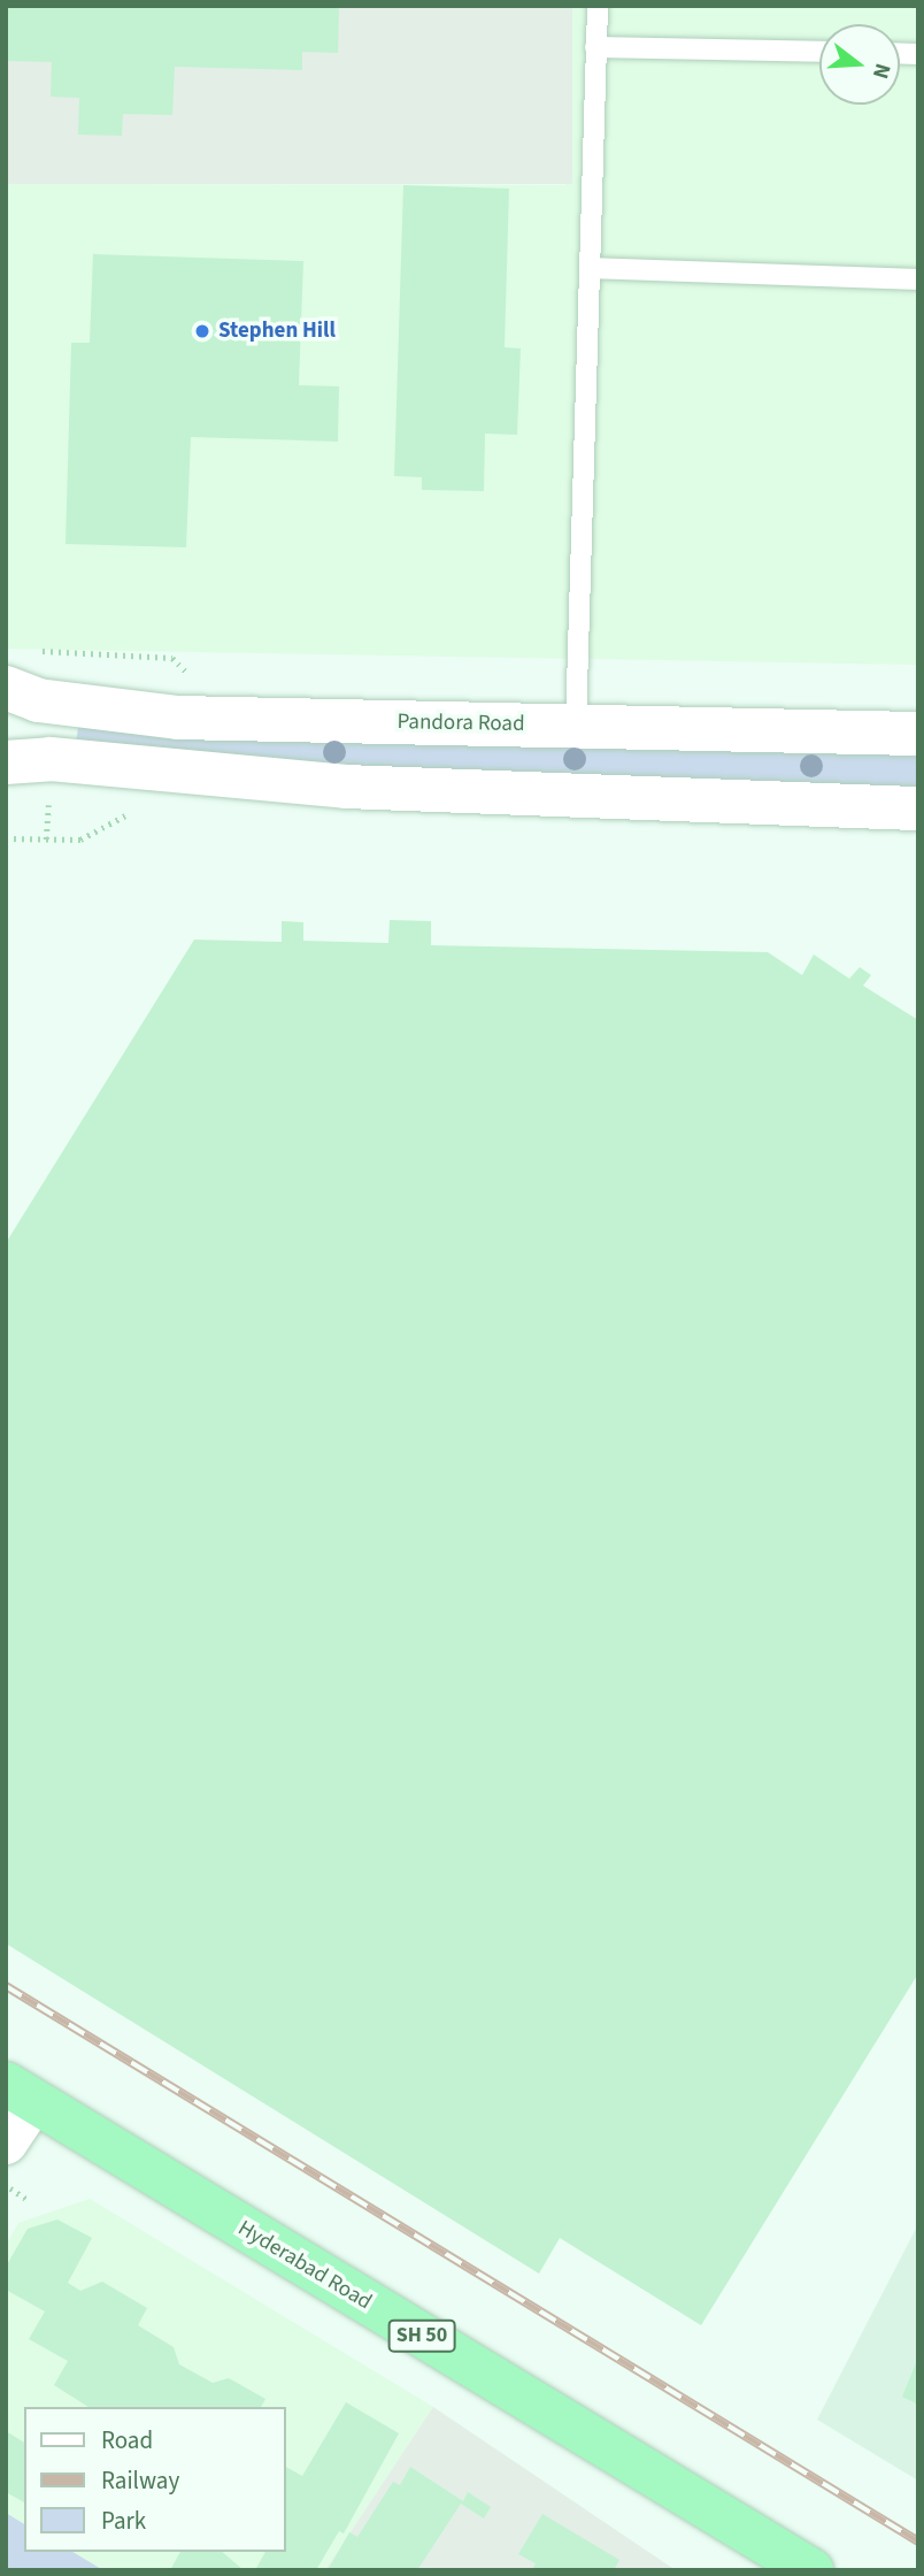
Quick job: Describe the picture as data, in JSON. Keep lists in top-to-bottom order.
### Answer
{
  "streets": {
    "highway": ["Hyderabad Road", "SH 50"],
    "main road": ["Pandora Road"]
  },
  "places": ["Stephen Hill"],
  "legend": ["Road", "Railway", "Park"],
  "north": "right"
}
